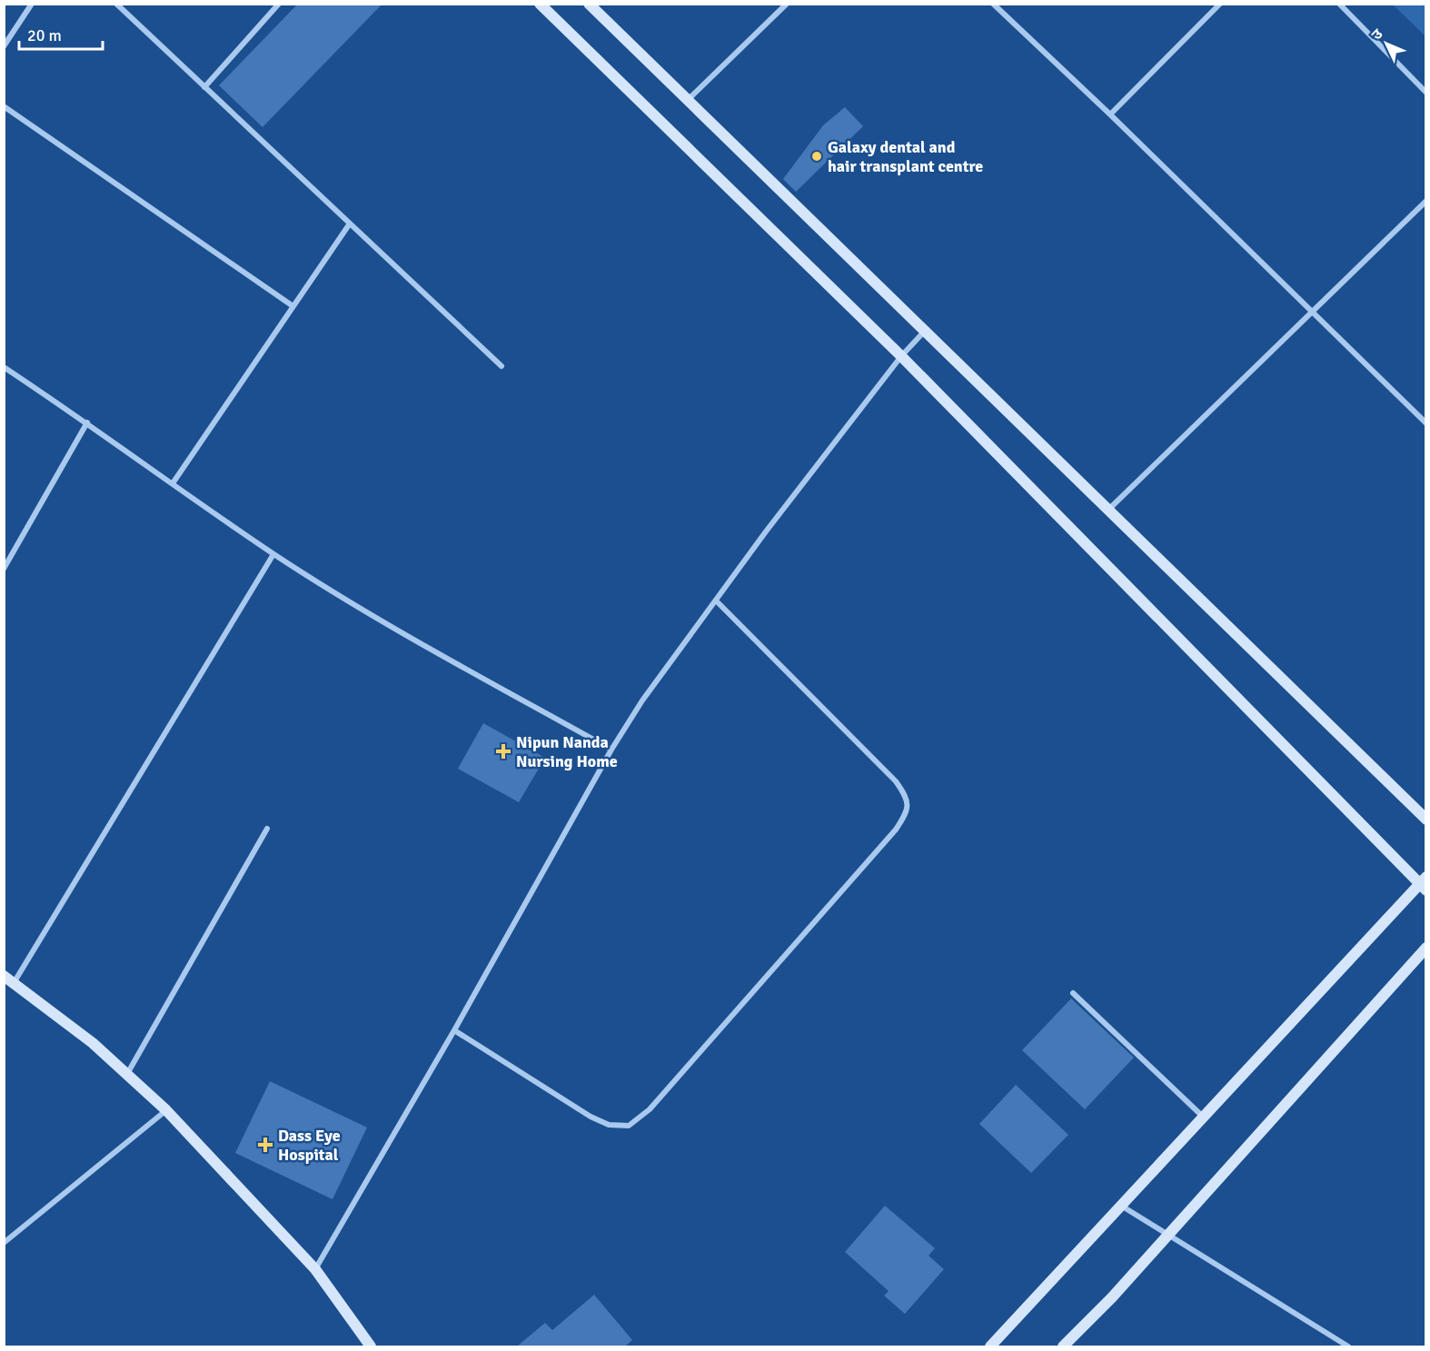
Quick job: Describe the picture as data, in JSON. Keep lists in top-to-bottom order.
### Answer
{
  "places": {
    "other": ["Galaxy dental and hair transplant centre"],
    "health": ["Nipun Nanda Nursing Home", "Dass Eye Hospital"]
  },
  "scale_bar": "20 m",
  "north": "top left"
}
